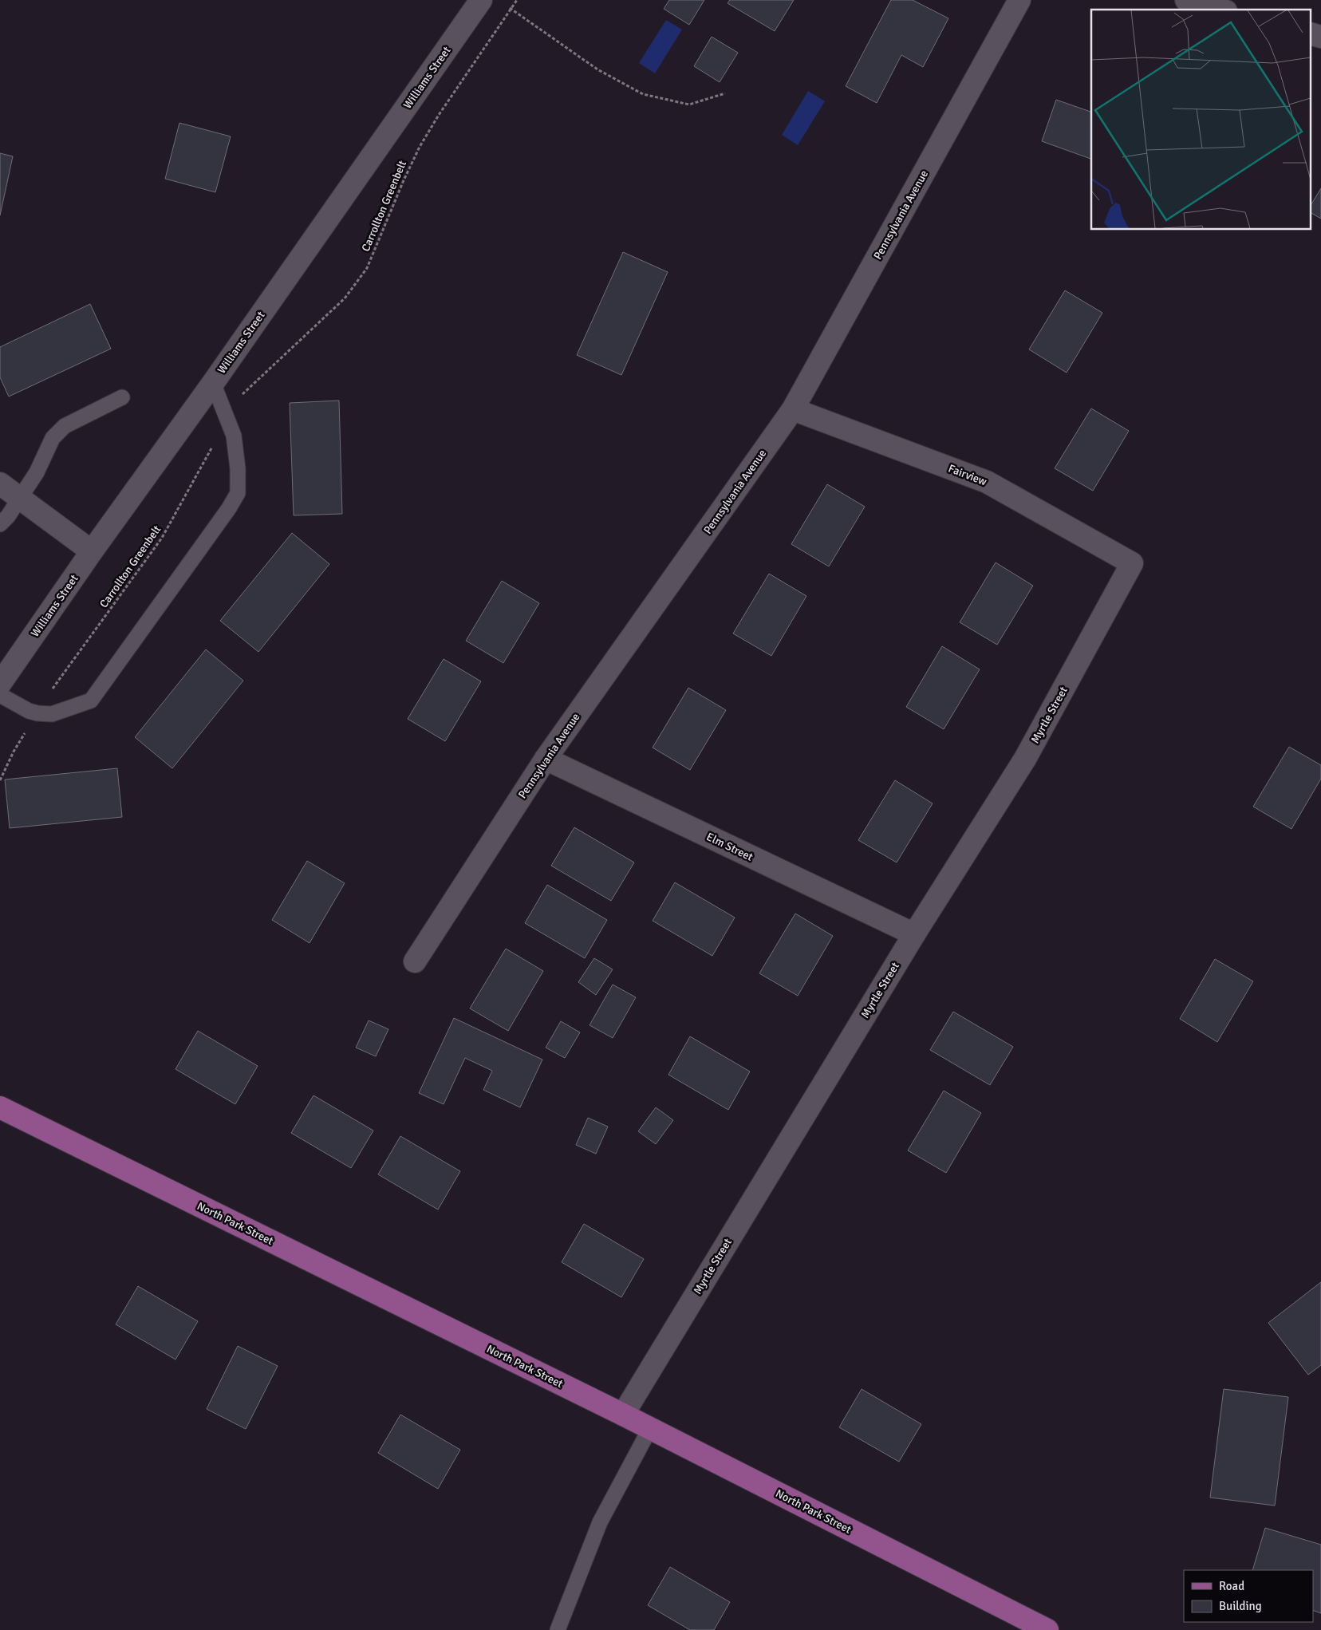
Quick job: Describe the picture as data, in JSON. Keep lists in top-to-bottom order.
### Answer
{
  "streets": {
    "main road": ["North Park Street"],
    "street": [
      "Williams Street",
      "Pennsylvania Avenue",
      "Fairview",
      "Myrtle Street",
      "Elm Street"
    ],
    "path": ["Carrollton Greenbelt"]
  },
  "crossings": [
    ["Pennsylvania Avenue", "Fairview"],
    ["Pennsylvania Avenue", "Elm Street"],
    ["Fairview", "Myrtle Street"],
    ["Myrtle Street", "Elm Street"],
    ["Myrtle Street", "North Park Street"]
  ],
  "legend": ["Road", "Building"]
}
